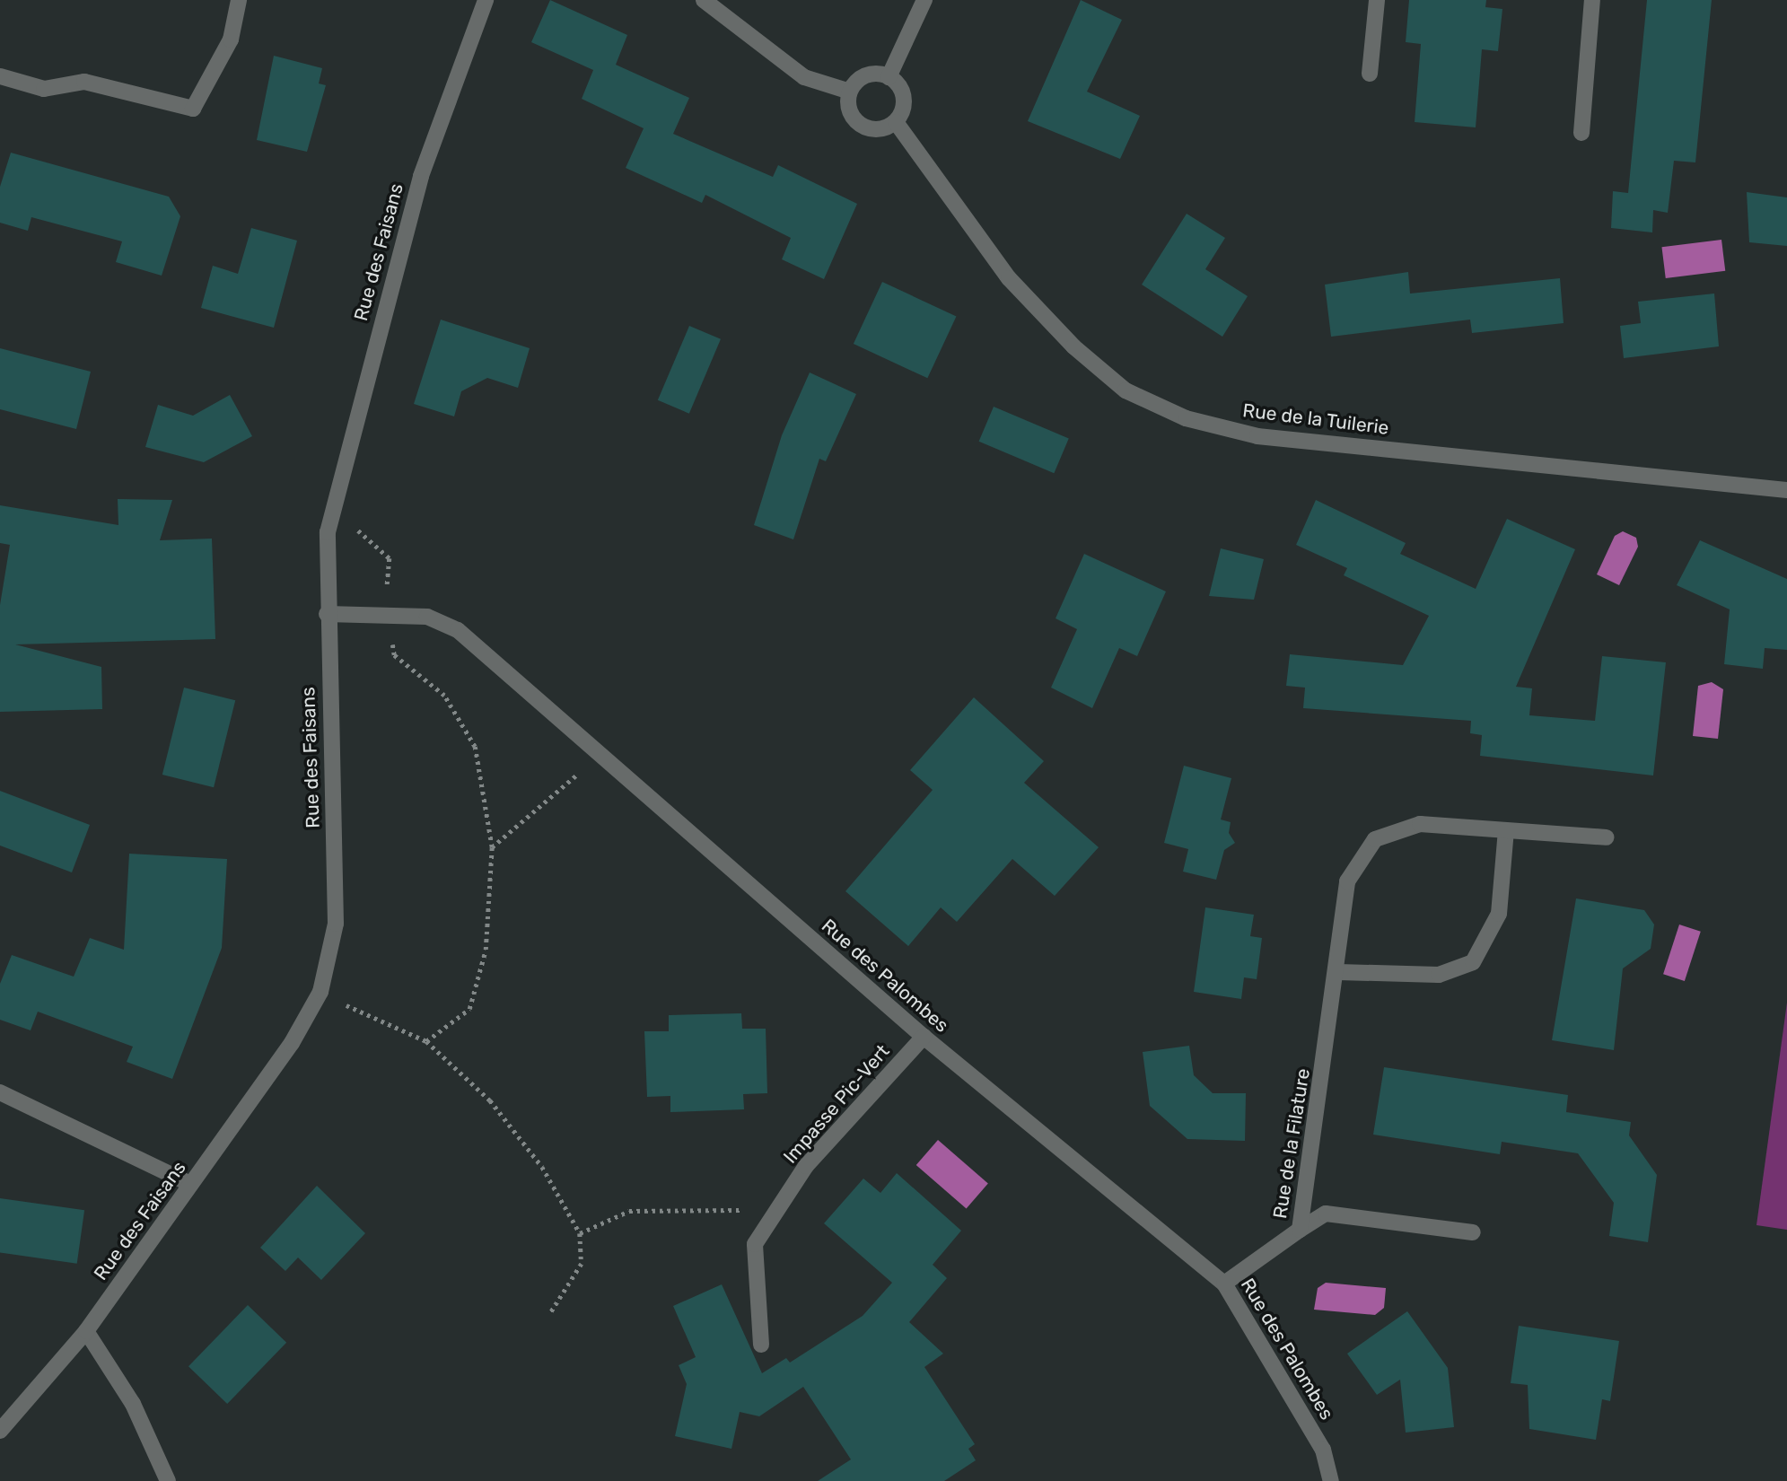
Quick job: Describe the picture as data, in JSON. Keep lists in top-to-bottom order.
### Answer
{
  "streets": {
    "street": [
      "Rue des Faisans",
      "Rue de la Tuilerie",
      "Rue des Palombes",
      "Impasse Pic-Vert",
      "Rue de la Filature"
    ]
  },
  "crossings": [
    ["Rue des Faisans", "Rue des Palombes"],
    ["Rue des Palombes", "Impasse Pic-Vert"],
    ["Rue des Palombes", "Rue de la Filature"]
  ]
}
